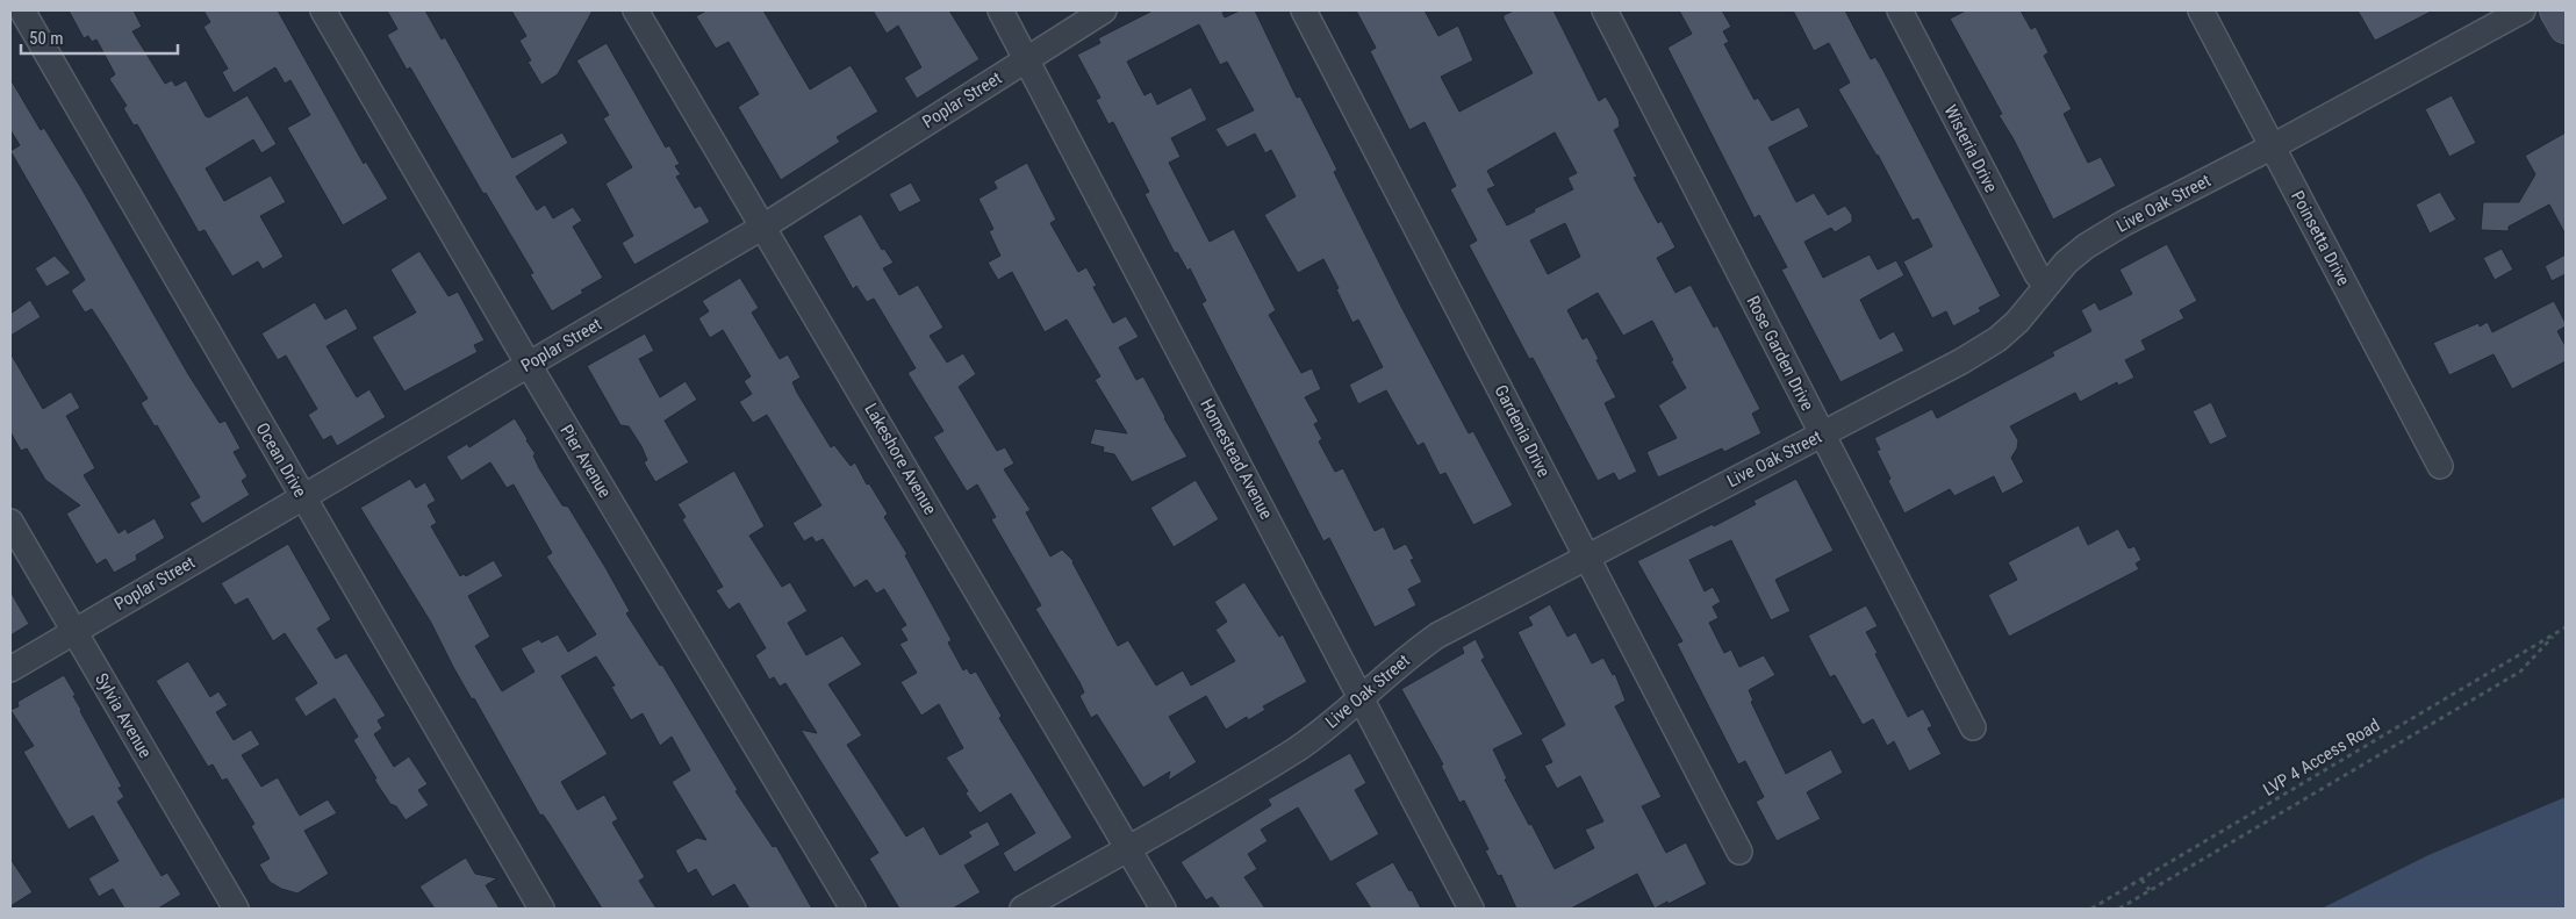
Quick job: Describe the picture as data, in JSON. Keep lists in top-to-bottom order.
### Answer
{
  "streets": {
    "street": [
      "Poplar Street",
      "Wisteria Drive",
      "Live Oak Street",
      "Poinsetta Drive",
      "Rose Garden Drive",
      "Gardenia Drive",
      "Lakeshore Avenue",
      "Homestead Avenue",
      "Ocean Drive",
      "Pier Avenue",
      "Sylvia Avenue"
    ],
    "path": ["LVP 4 Access Road"]
  },
  "crossings": [
    ["Poplar Street", "Lakeshore Avenue"],
    ["Poplar Street", "Homestead Avenue"],
    ["Poplar Street", "Ocean Drive"],
    ["Poplar Street", "Pier Avenue"],
    ["Poplar Street", "Sylvia Avenue"],
    ["Wisteria Drive", "Live Oak Street"],
    ["Live Oak Street", "Poinsetta Drive"],
    ["Live Oak Street", "Rose Garden Drive"],
    ["Live Oak Street", "Gardenia Drive"],
    ["Live Oak Street", "Lakeshore Avenue"],
    ["Live Oak Street", "Homestead Avenue"]
  ],
  "scale_bar": "50 m"
}
